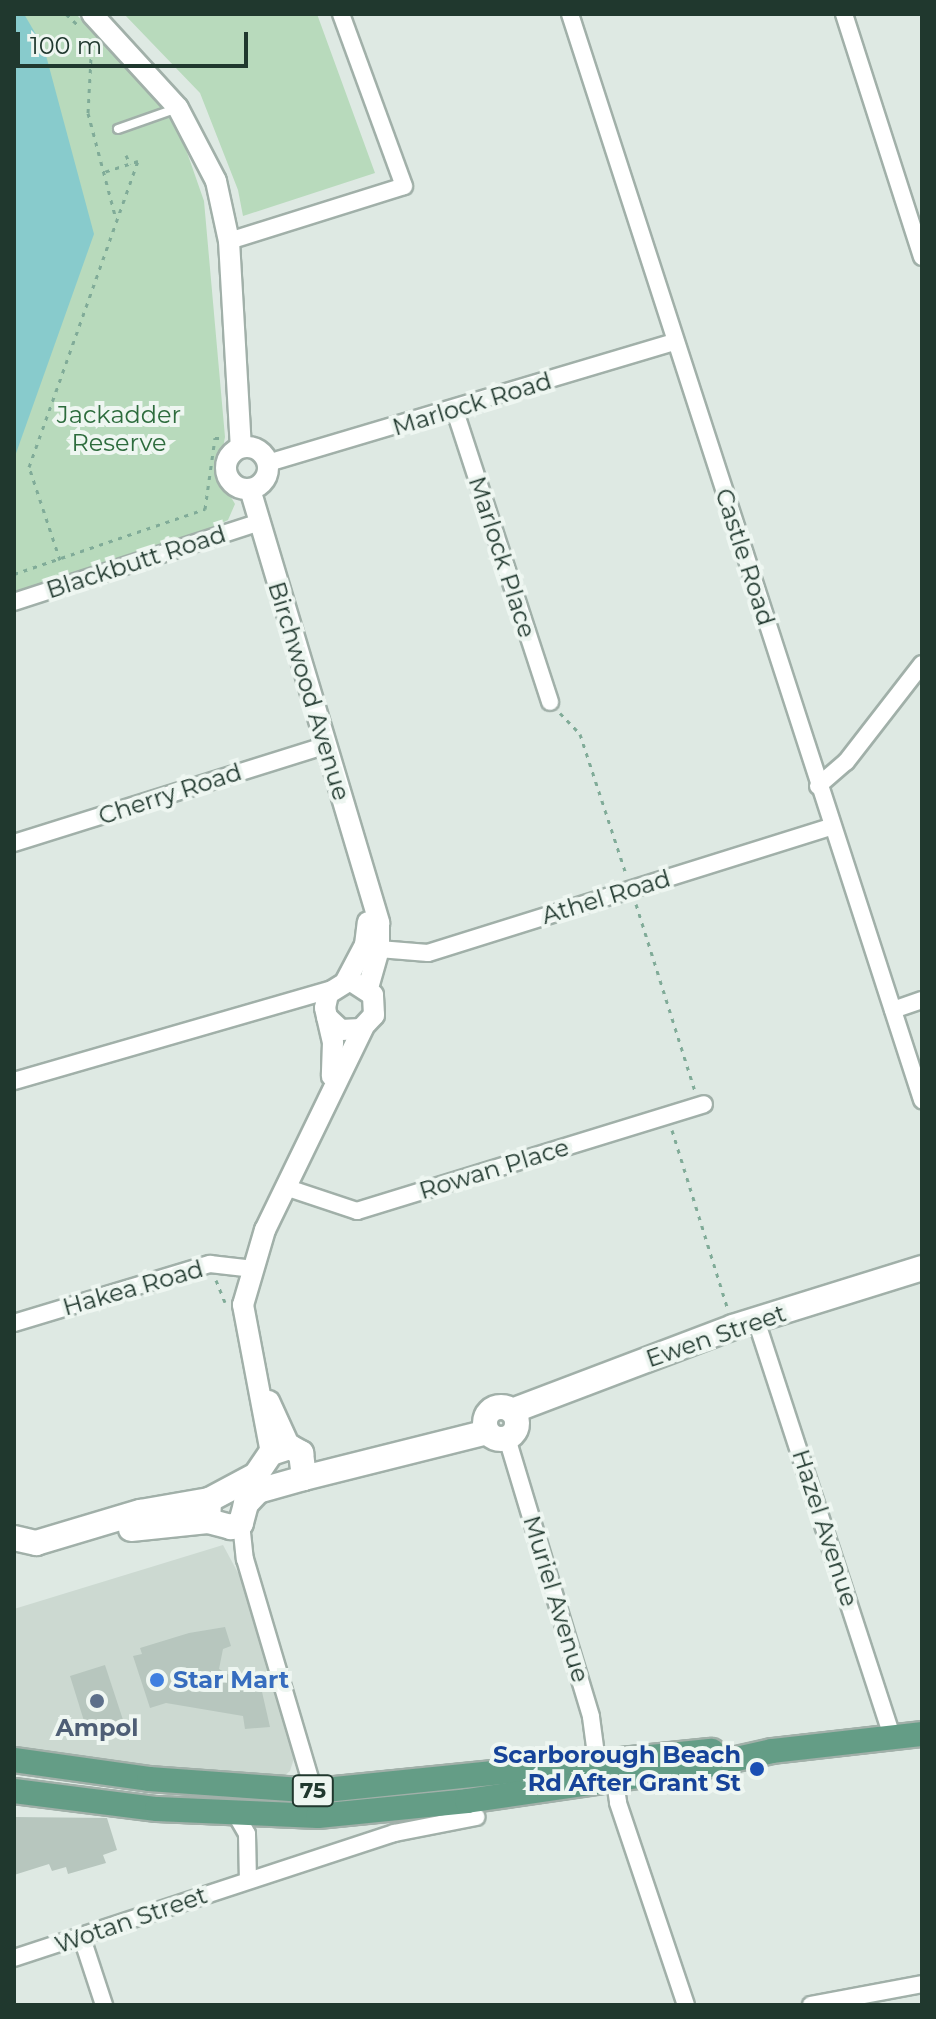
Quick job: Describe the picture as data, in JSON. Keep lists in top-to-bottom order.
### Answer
{
  "streets": {
    "main road": ["Ewen Street", "75"],
    "street": [
      "Marlock Road",
      "Marlock Place",
      "Castle Road",
      "Blackbutt Road",
      "Birchwood Avenue",
      "Cherry Road",
      "Athel Road",
      "Rowan Place",
      "Hakea Road",
      "Hazel Avenue",
      "Muriel Avenue",
      "Wotan Street"
    ]
  },
  "crossings": [
    ["Marlock Road", "Marlock Place"],
    ["Marlock Road", "Castle Road"],
    ["Marlock Road", "Birchwood Avenue"],
    ["Castle Road", "Athel Road"],
    ["Blackbutt Road", "Birchwood Avenue"],
    ["Birchwood Avenue", "Cherry Road"],
    ["Birchwood Avenue", "Athel Road"],
    ["Birchwood Avenue", "Rowan Place"],
    ["Birchwood Avenue", "Hakea Road"],
    ["Birchwood Avenue", "Ewen Street"],
    ["Ewen Street", "Hazel Avenue"],
    ["Ewen Street", "Muriel Avenue"],
    ["Hazel Avenue", "75"],
    ["Muriel Avenue", "75"]
  ],
  "parks": ["Jackadder Reserve"],
  "places": ["Star Mart", "Ampol", "Scarborough Beach Rd After Grant St"],
  "scale_bar": "100 m"
}
